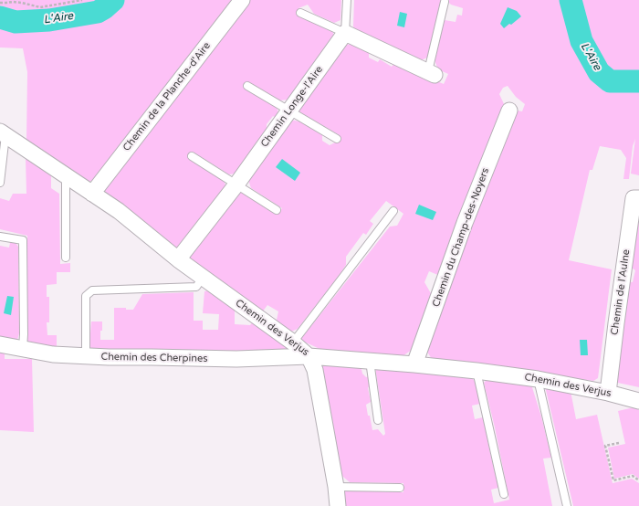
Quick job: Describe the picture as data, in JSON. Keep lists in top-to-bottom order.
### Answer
{
  "streets": {
    "street": [
      "Chemin de la Planche-d'Aire",
      "Chemin Longe-l'Aire",
      "Chemin du Champ-des-Noyers",
      "Chemin de l'Aulne",
      "Chemin des Verjus",
      "Chemin des Cherpines"
    ]
  },
  "crossings": [
    ["Chemin de la Planche-d'Aire", "Chemin des Verjus"],
    ["Chemin Longe-l'Aire", "Chemin des Verjus"],
    ["Chemin du Champ-des-Noyers", "Chemin des Verjus"],
    ["Chemin de l'Aulne", "Chemin des Verjus"],
    ["Chemin des Verjus", "Chemin des Cherpines"]
  ],
  "water": ["L'Aire"]
}
